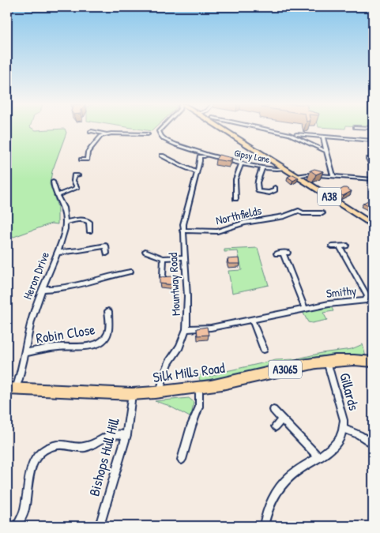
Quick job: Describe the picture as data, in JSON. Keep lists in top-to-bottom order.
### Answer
{
  "streets": {
    "main road": ["A38", "A3065", "Silk Mills Road"],
    "street": [
      "Gipsy Lane",
      "Northfields",
      "Heron Drive",
      "Mountway Road",
      "Smithy",
      "Robin Close",
      "Gillards",
      "Bishops Hull Hill"
    ]
  },
  "crossings": [
    ["Gipsy Lane", "A38"],
    ["Northfields", "Mountway Road"],
    ["Heron Drive", "Robin Close"],
    ["Heron Drive", "Silk Mills Road"],
    ["Mountway Road", "Smithy"],
    ["Mountway Road", "Silk Mills Road"],
    ["Silk Mills Road", "Gillards"],
    ["Silk Mills Road", "Bishops Hull Hill"]
  ]
}
